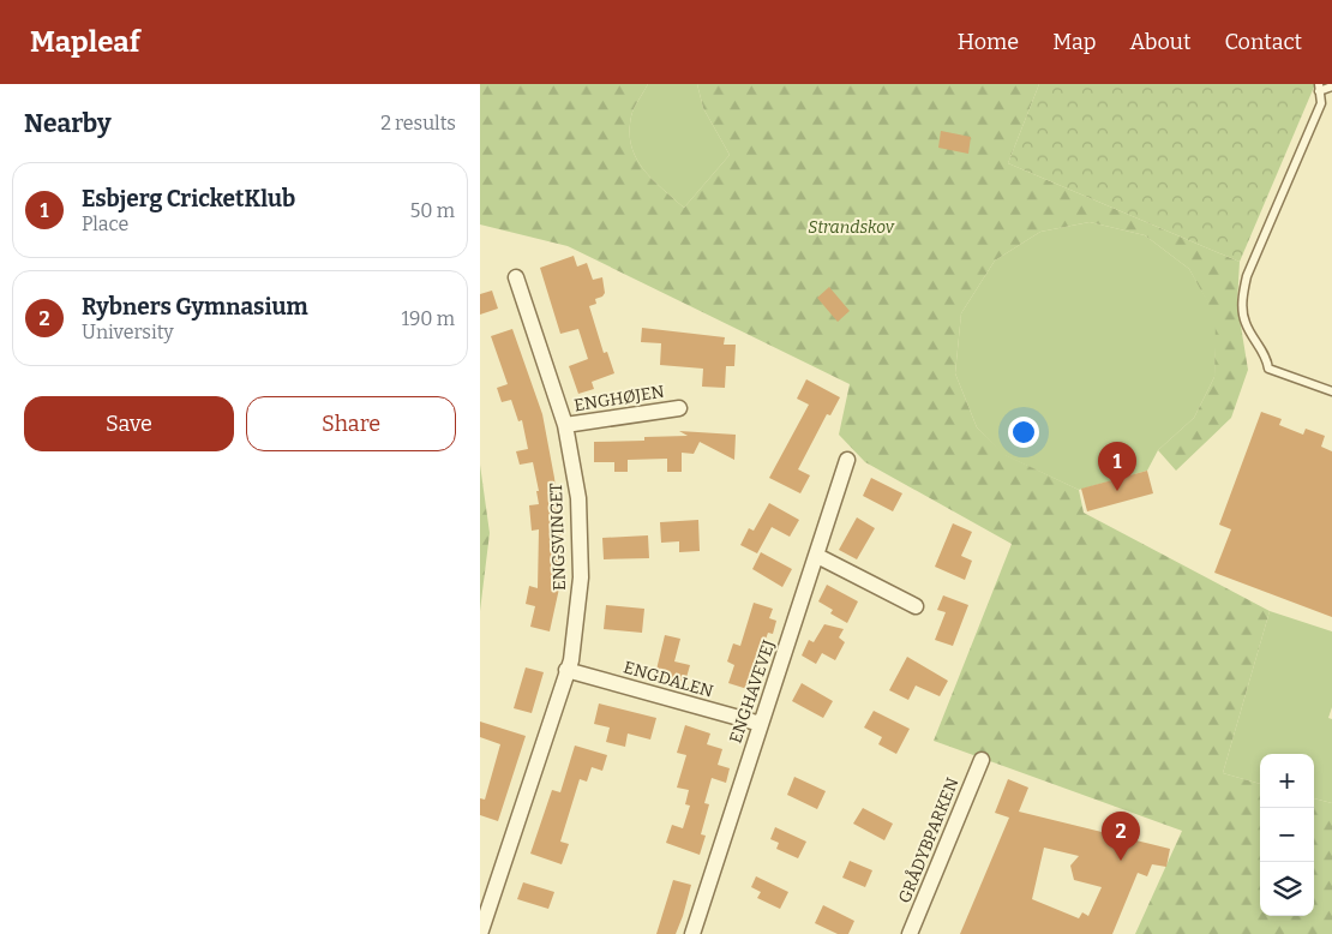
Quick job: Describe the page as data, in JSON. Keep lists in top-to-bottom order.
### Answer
{
  "streets": {
    "street": [
      "ENGHØJEN",
      "ENGSVINGET",
      "ENGDALEN",
      "ENGHAVEVEJ",
      "GRÅDYBPARKEN"
    ]
  },
  "crossings": [
    ["ENGHØJEN", "ENGSVINGET"],
    ["ENGSVINGET", "ENGDALEN"],
    ["ENGDALEN", "ENGHAVEVEJ"]
  ],
  "parks": ["Strandskov"],
  "page": {
    "header": "Mapleaf",
    "nav": [
      "Home",
      "Map",
      "About",
      "Contact"
    ],
    "heading": ["Nearby", "2 results"],
    "list": [
      {
        "mark": "1",
        "name": "Esbjerg CricketKlub",
        "note": "Place",
        "value": "50 m"
      },
      {
        "mark": "2",
        "name": "Rybners Gymnasium",
        "note": "University",
        "value": "190 m"
      }
    ],
    "buttons": ["Save", "Share"],
    "pins": ["1", "2"],
    "map_buttons": ["+", "−"]
  }
}
